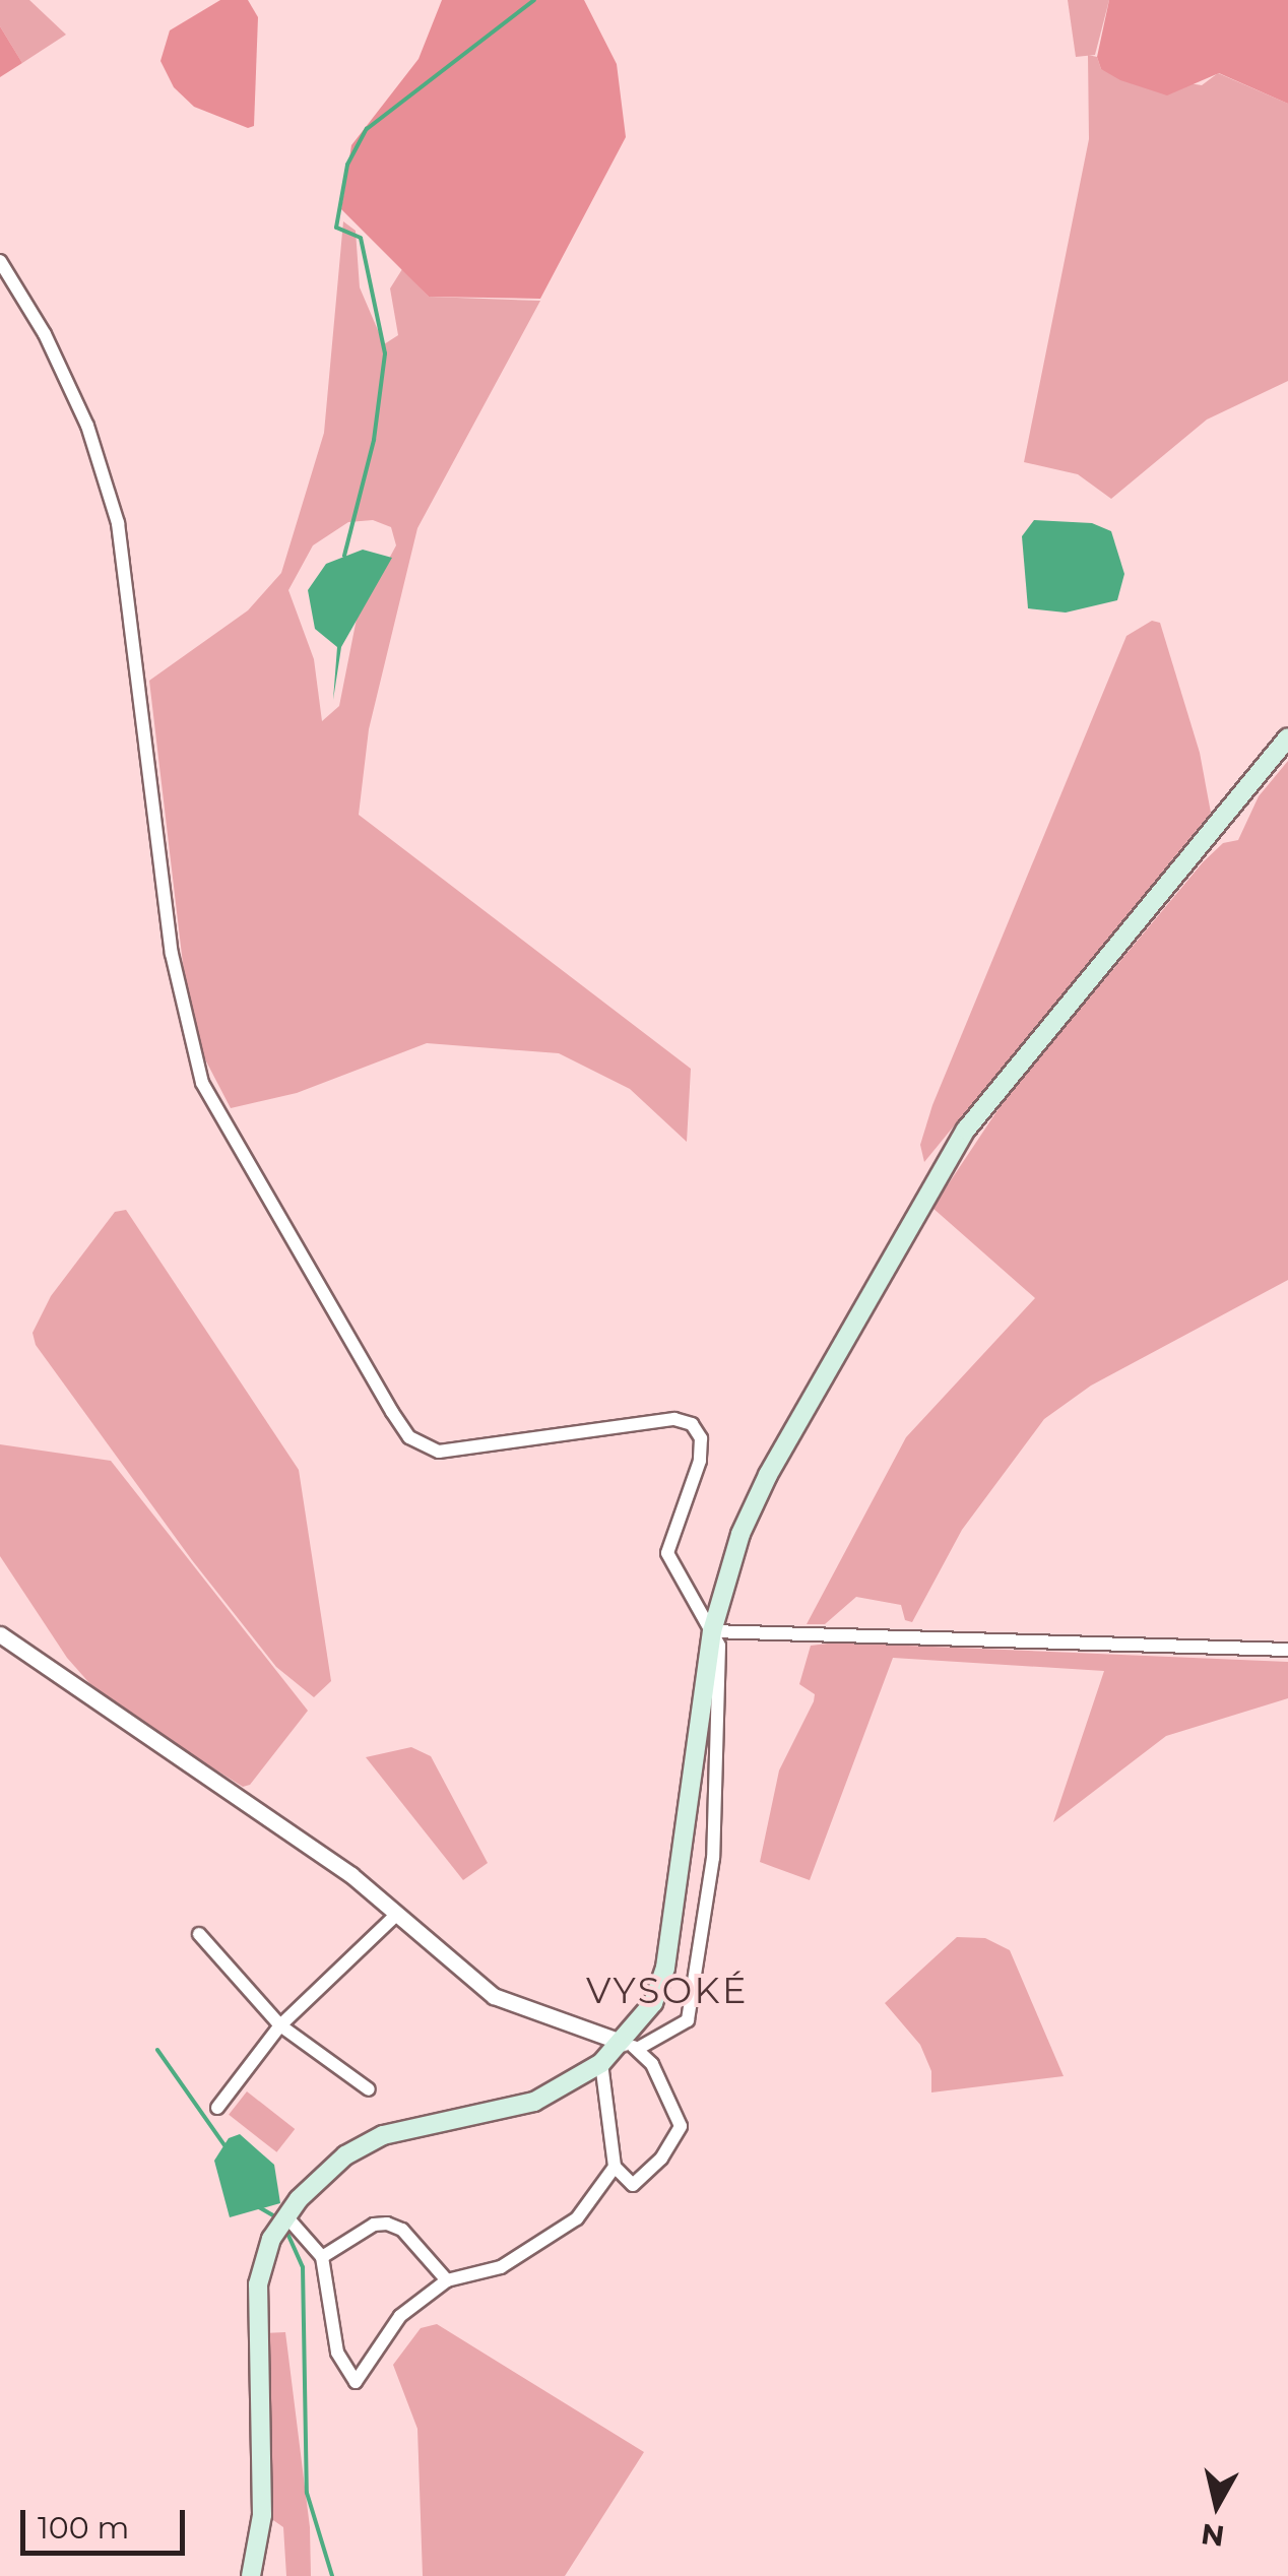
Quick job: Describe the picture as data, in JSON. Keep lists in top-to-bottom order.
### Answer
{
  "districts": ["VYSOKÉ"],
  "scale_bar": "100 m",
  "north": "bottom"
}
